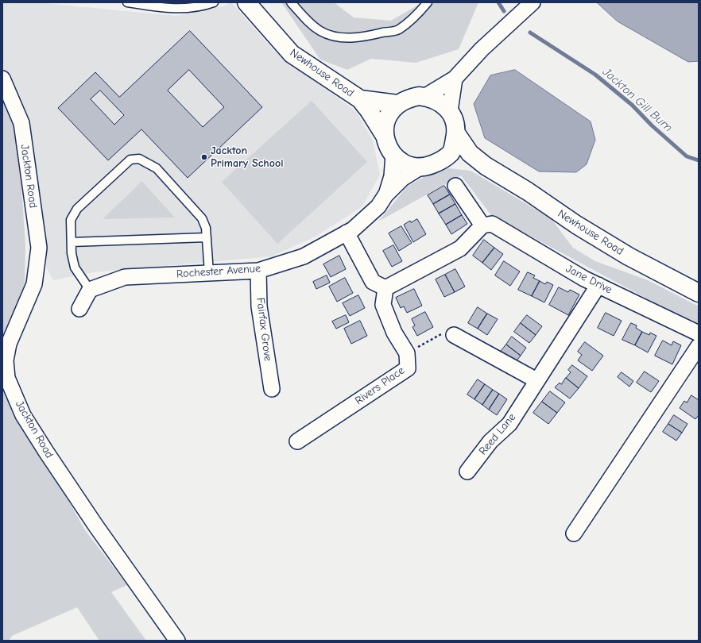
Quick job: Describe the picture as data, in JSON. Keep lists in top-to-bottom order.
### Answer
{
  "streets": {
    "street": [
      "Newhouse Road",
      "Jackton Road",
      "Rochester Avenue",
      "Jane Drive",
      "Fairfax Grove",
      "Rivers Place",
      "Reed Lane"
    ]
  },
  "crossings": [
    ["Newhouse Road", "Rochester Avenue"],
    ["Rochester Avenue", "Fairfax Grove"],
    ["Jane Drive", "Reed Lane"]
  ],
  "water": ["Jackton Gill Burn"],
  "places": ["Jackton Primary School"]
}
